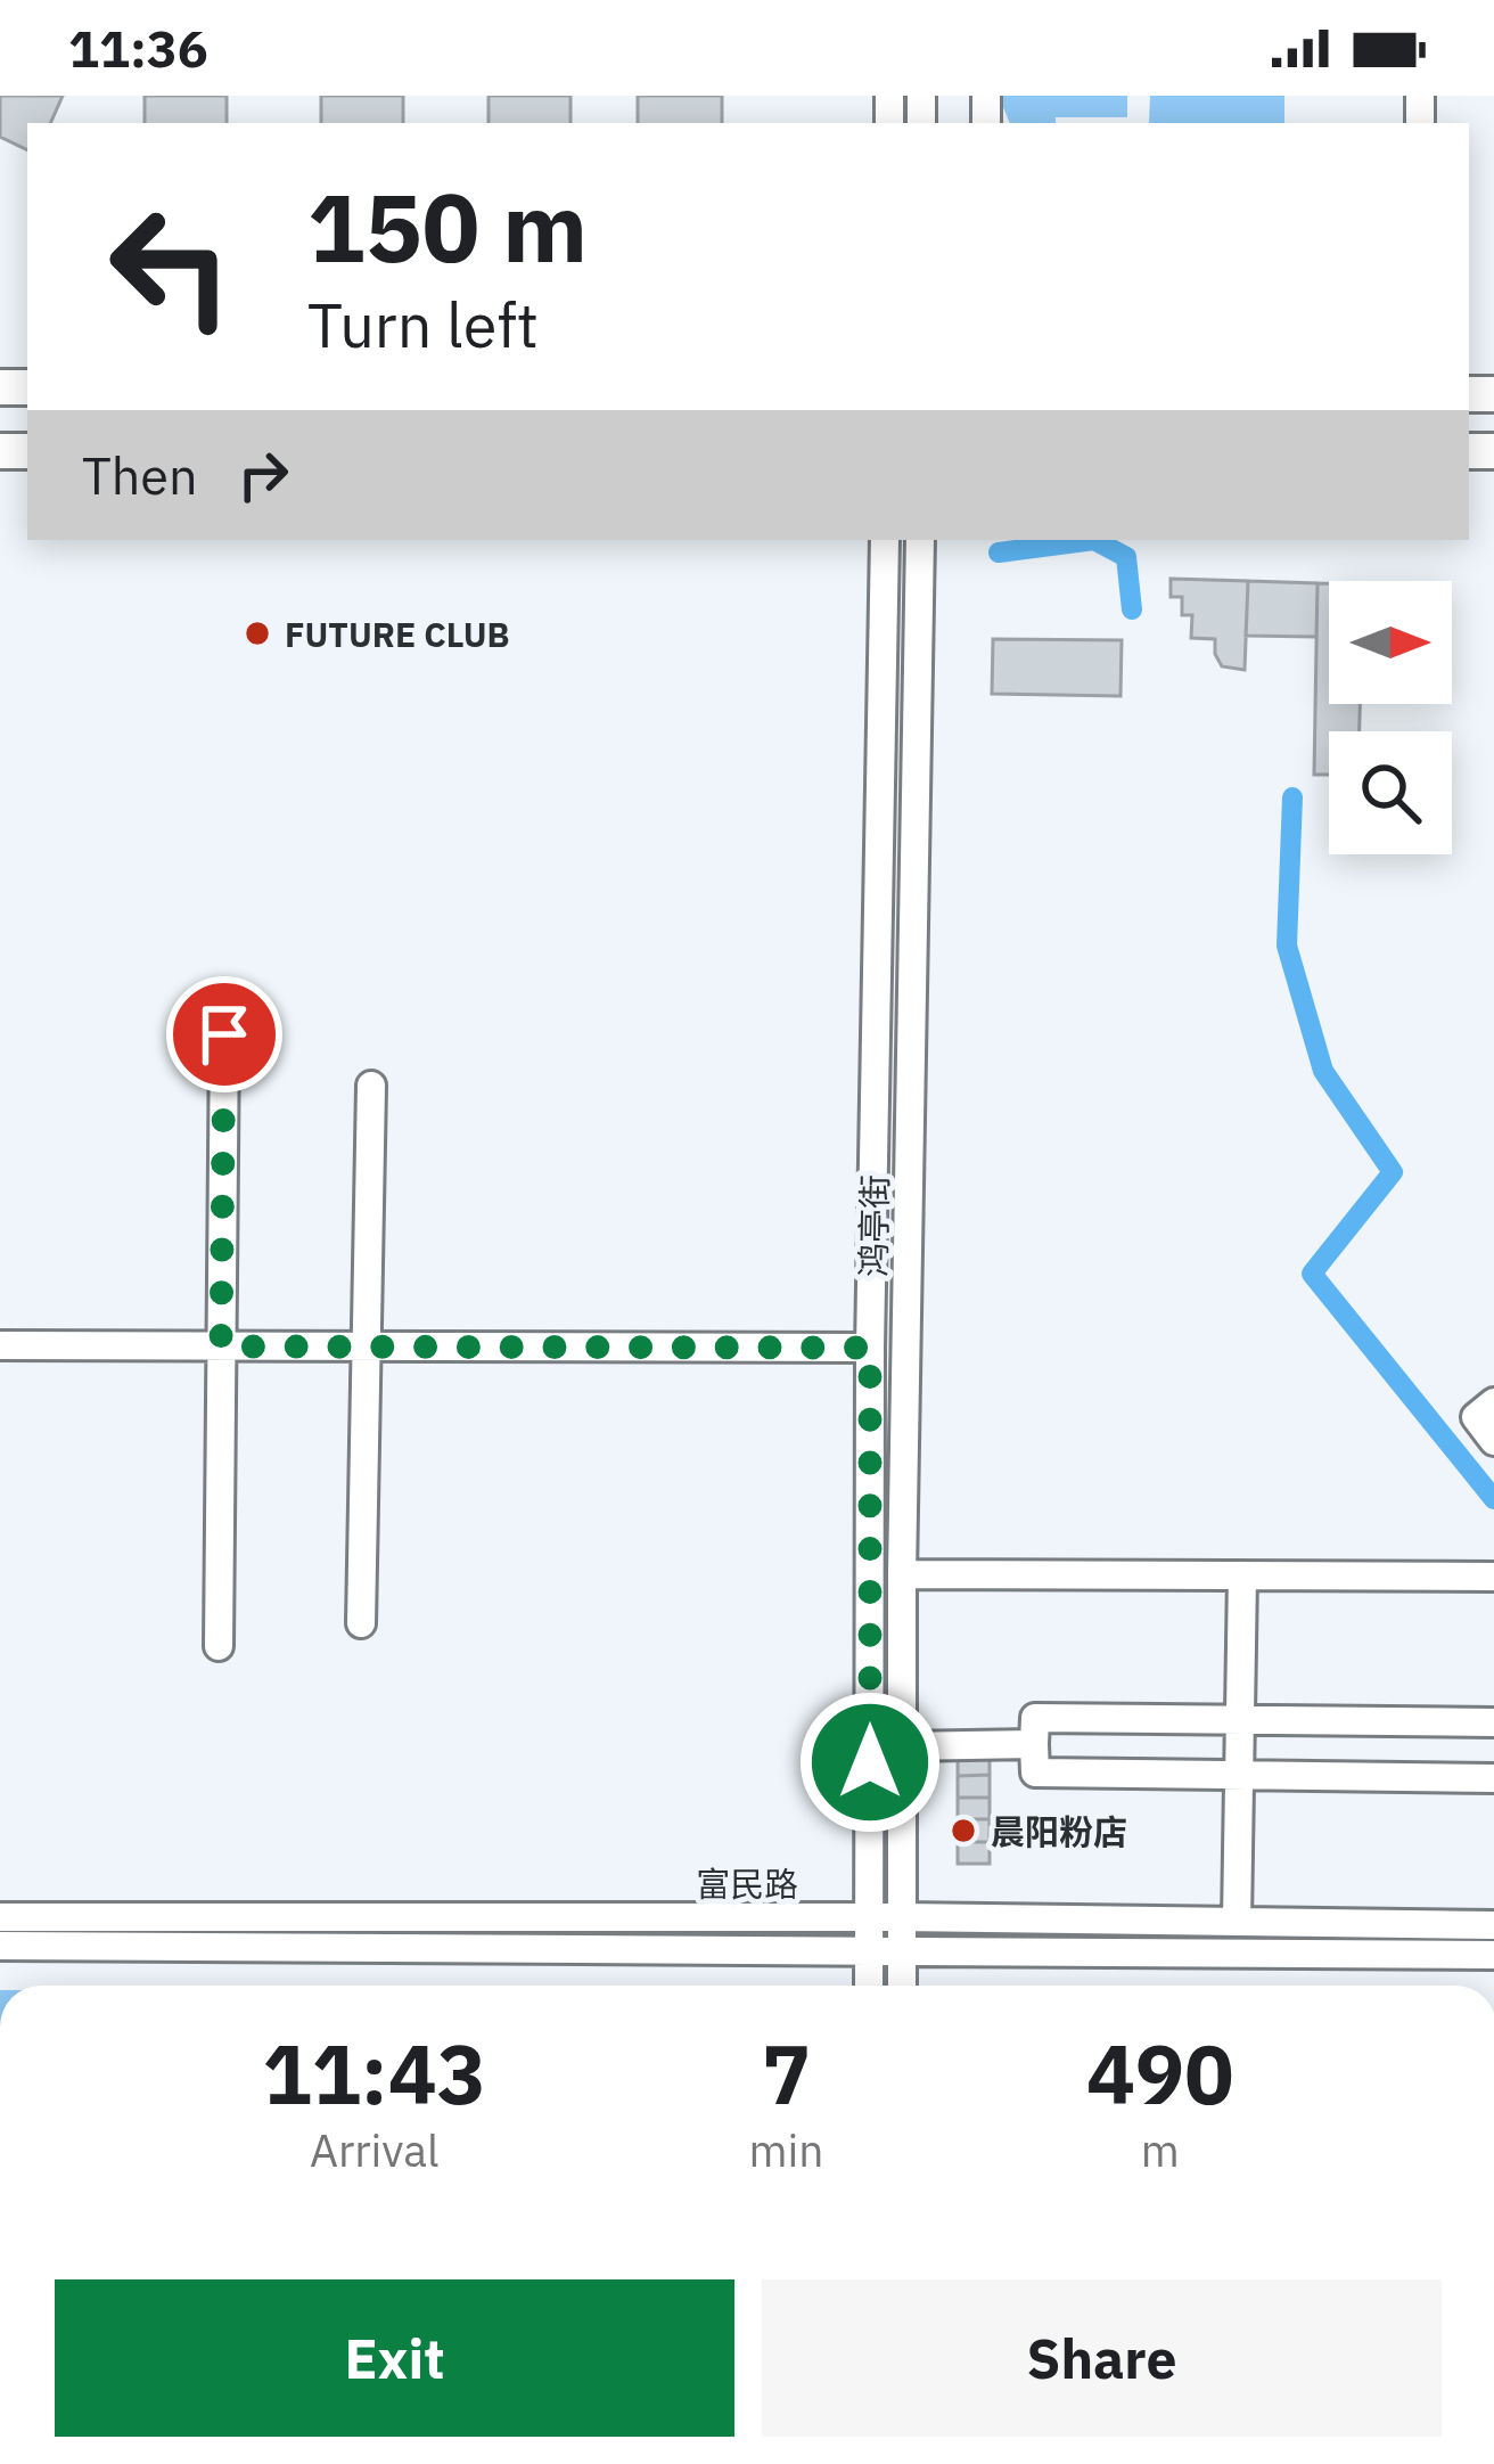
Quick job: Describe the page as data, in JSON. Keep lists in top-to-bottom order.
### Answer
{
  "streets": {
    "street": ["鸿亭街", "富民路"]
  },
  "crossings": [
    ["鸿亭街", "富民路"]
  ],
  "places": ["FUTURE CLUB", "晨阳粉店"],
  "north": "right",
  "page": {
    "status": "11:36",
    "turn": ["150 m", "Turn left"],
    "then": "Then",
    "eta": [
      "11:43",
      "Arrival",
      "7",
      "min",
      "490",
      "m"
    ],
    "buttons": ["Exit", "Share"]
  }
}
